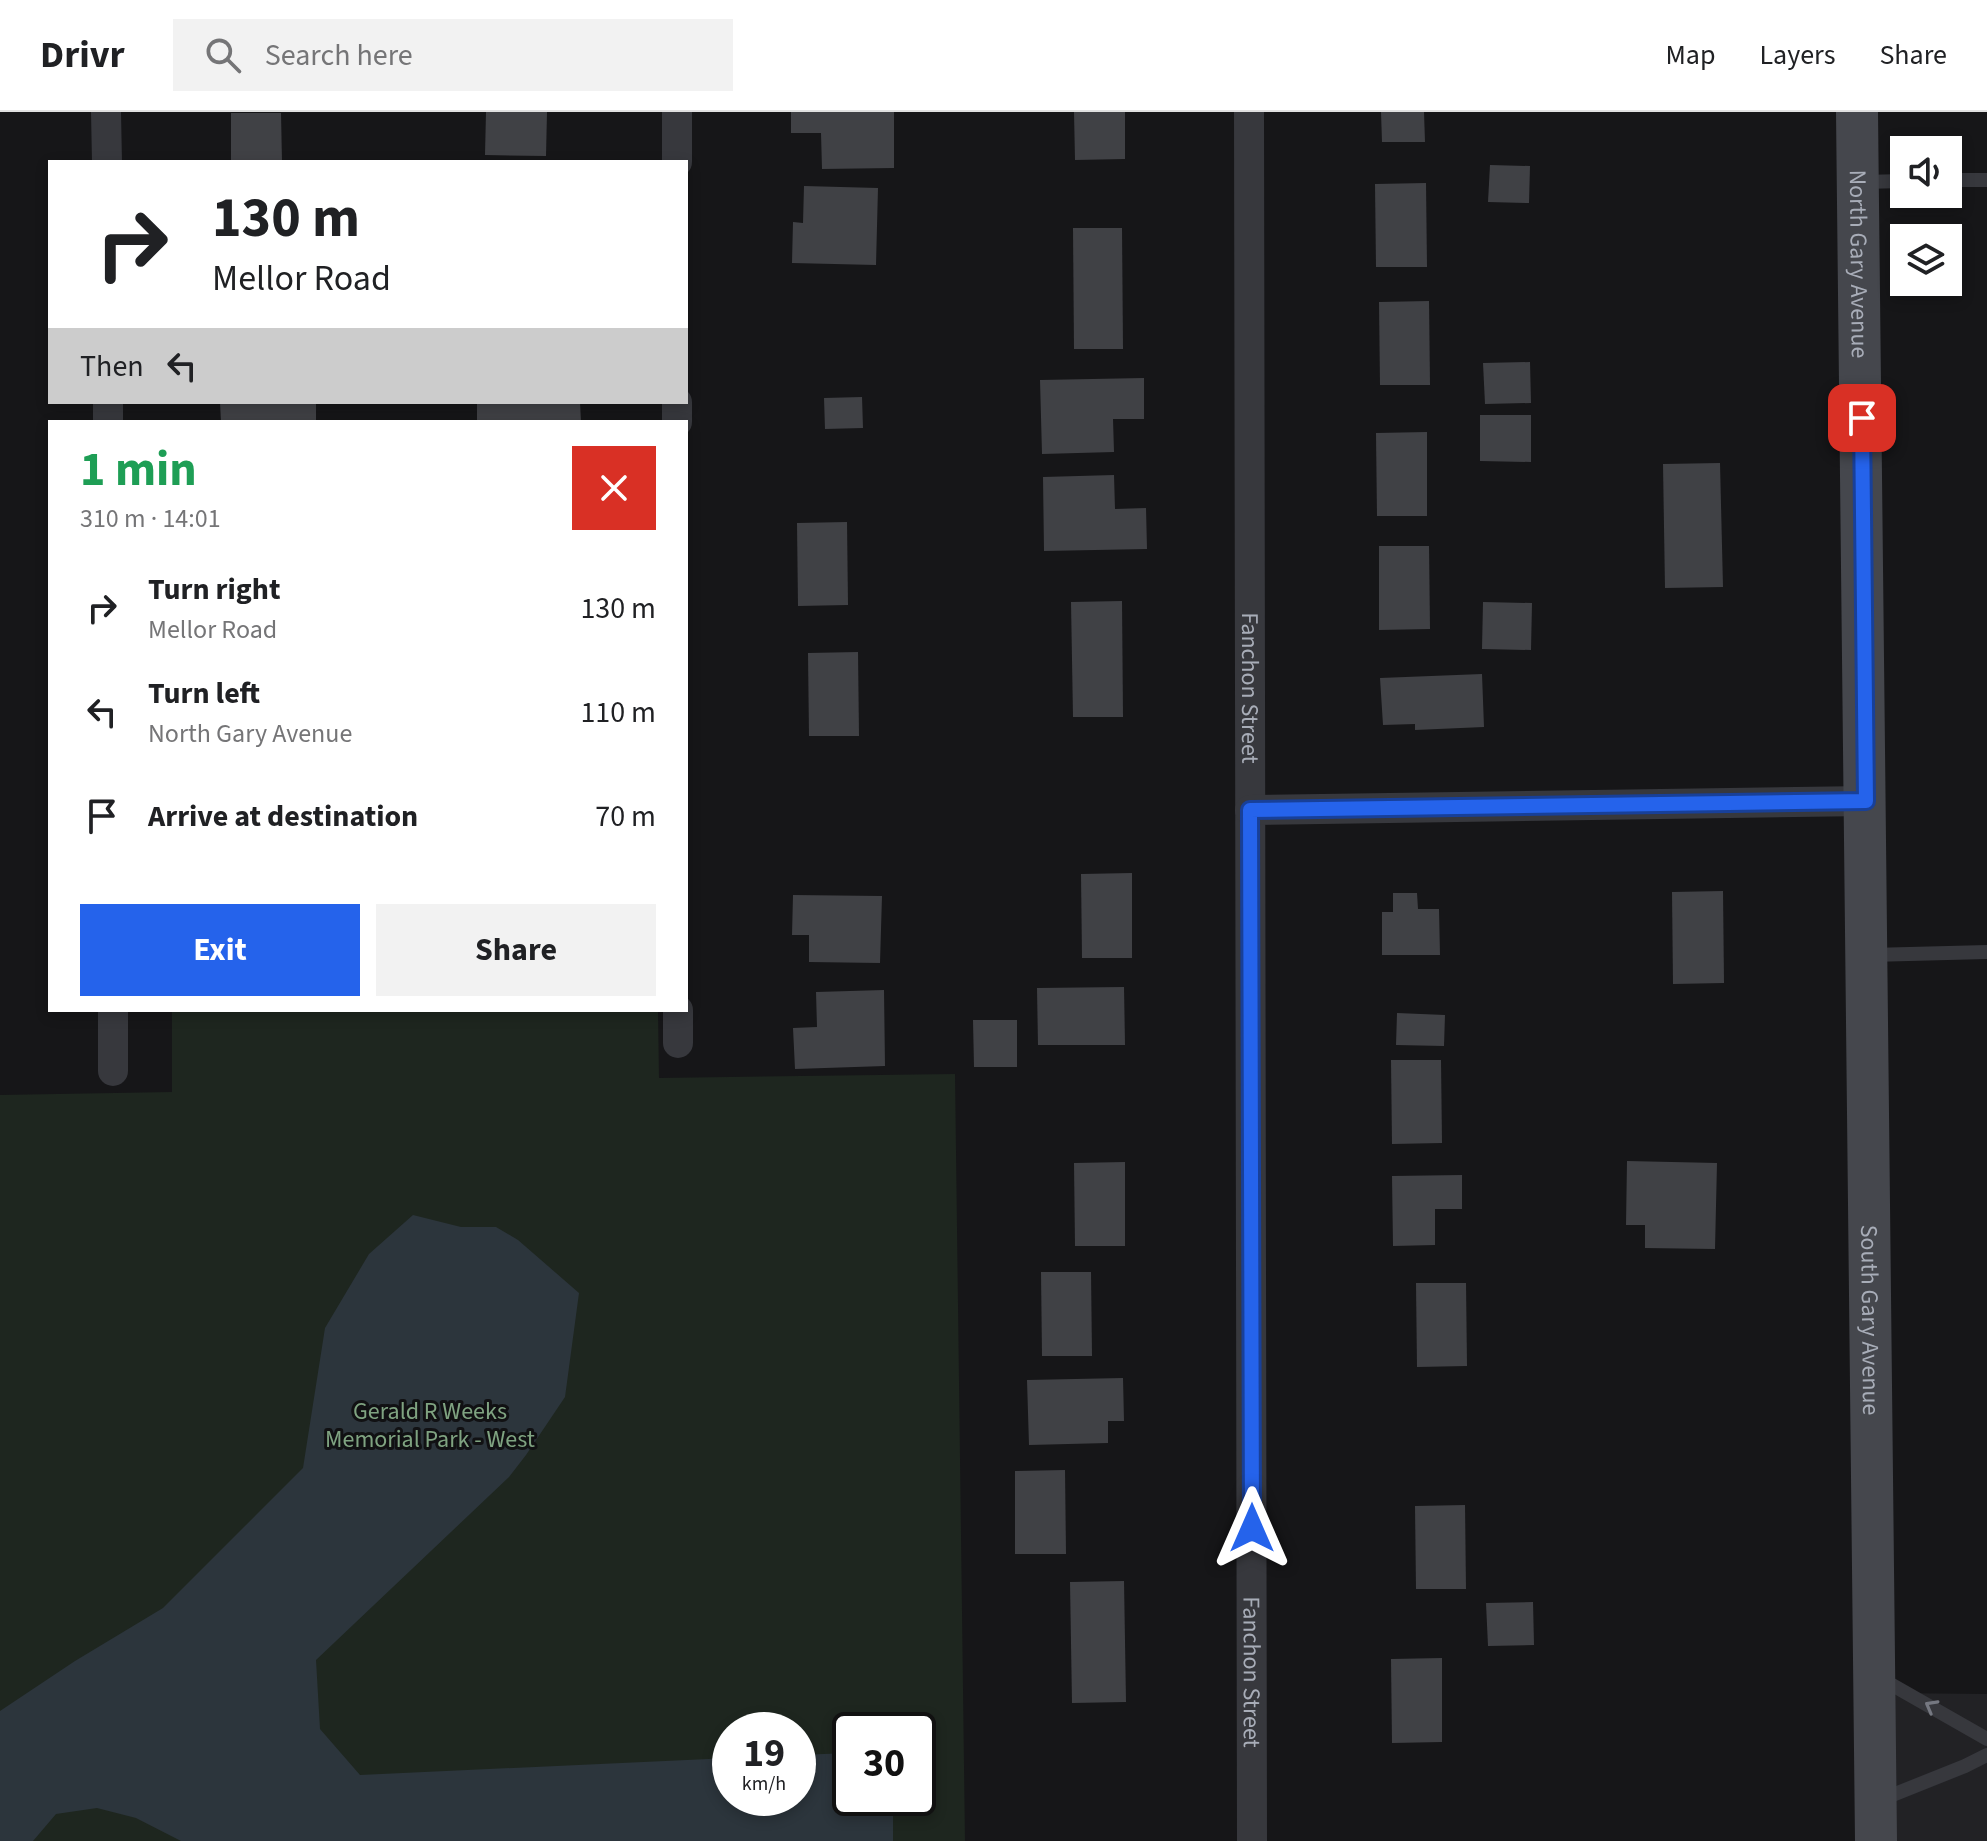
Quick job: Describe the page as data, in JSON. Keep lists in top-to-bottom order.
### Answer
{
  "streets": {
    "main road": ["North Gary Avenue", "South Gary Avenue"],
    "street": ["Fanchon Street"]
  },
  "crossings": [
    ["North Gary Avenue", "South Gary Avenue"]
  ],
  "parks": ["Gerald R Weeks Memorial Park - West"],
  "page": {
    "header": "Drivr",
    "search": "Search here",
    "nav": ["Map", "Layers", "Share"],
    "turn": ["130 m", "Mellor Road"],
    "then": "Then",
    "heading": ["1 min", "310 m · 14:01"],
    "list": [
      {
        "name": "Turn right",
        "note": "Mellor Road",
        "value": "130 m"
      },
      {
        "name": "Turn left",
        "note": "North Gary Avenue",
        "value": "110 m"
      },
      {
        "name": "Arrive at destination",
        "value": "70 m"
      }
    ],
    "buttons": ["Exit", "Share"],
    "speed": "19 km/h",
    "limit": "30"
  }
}
